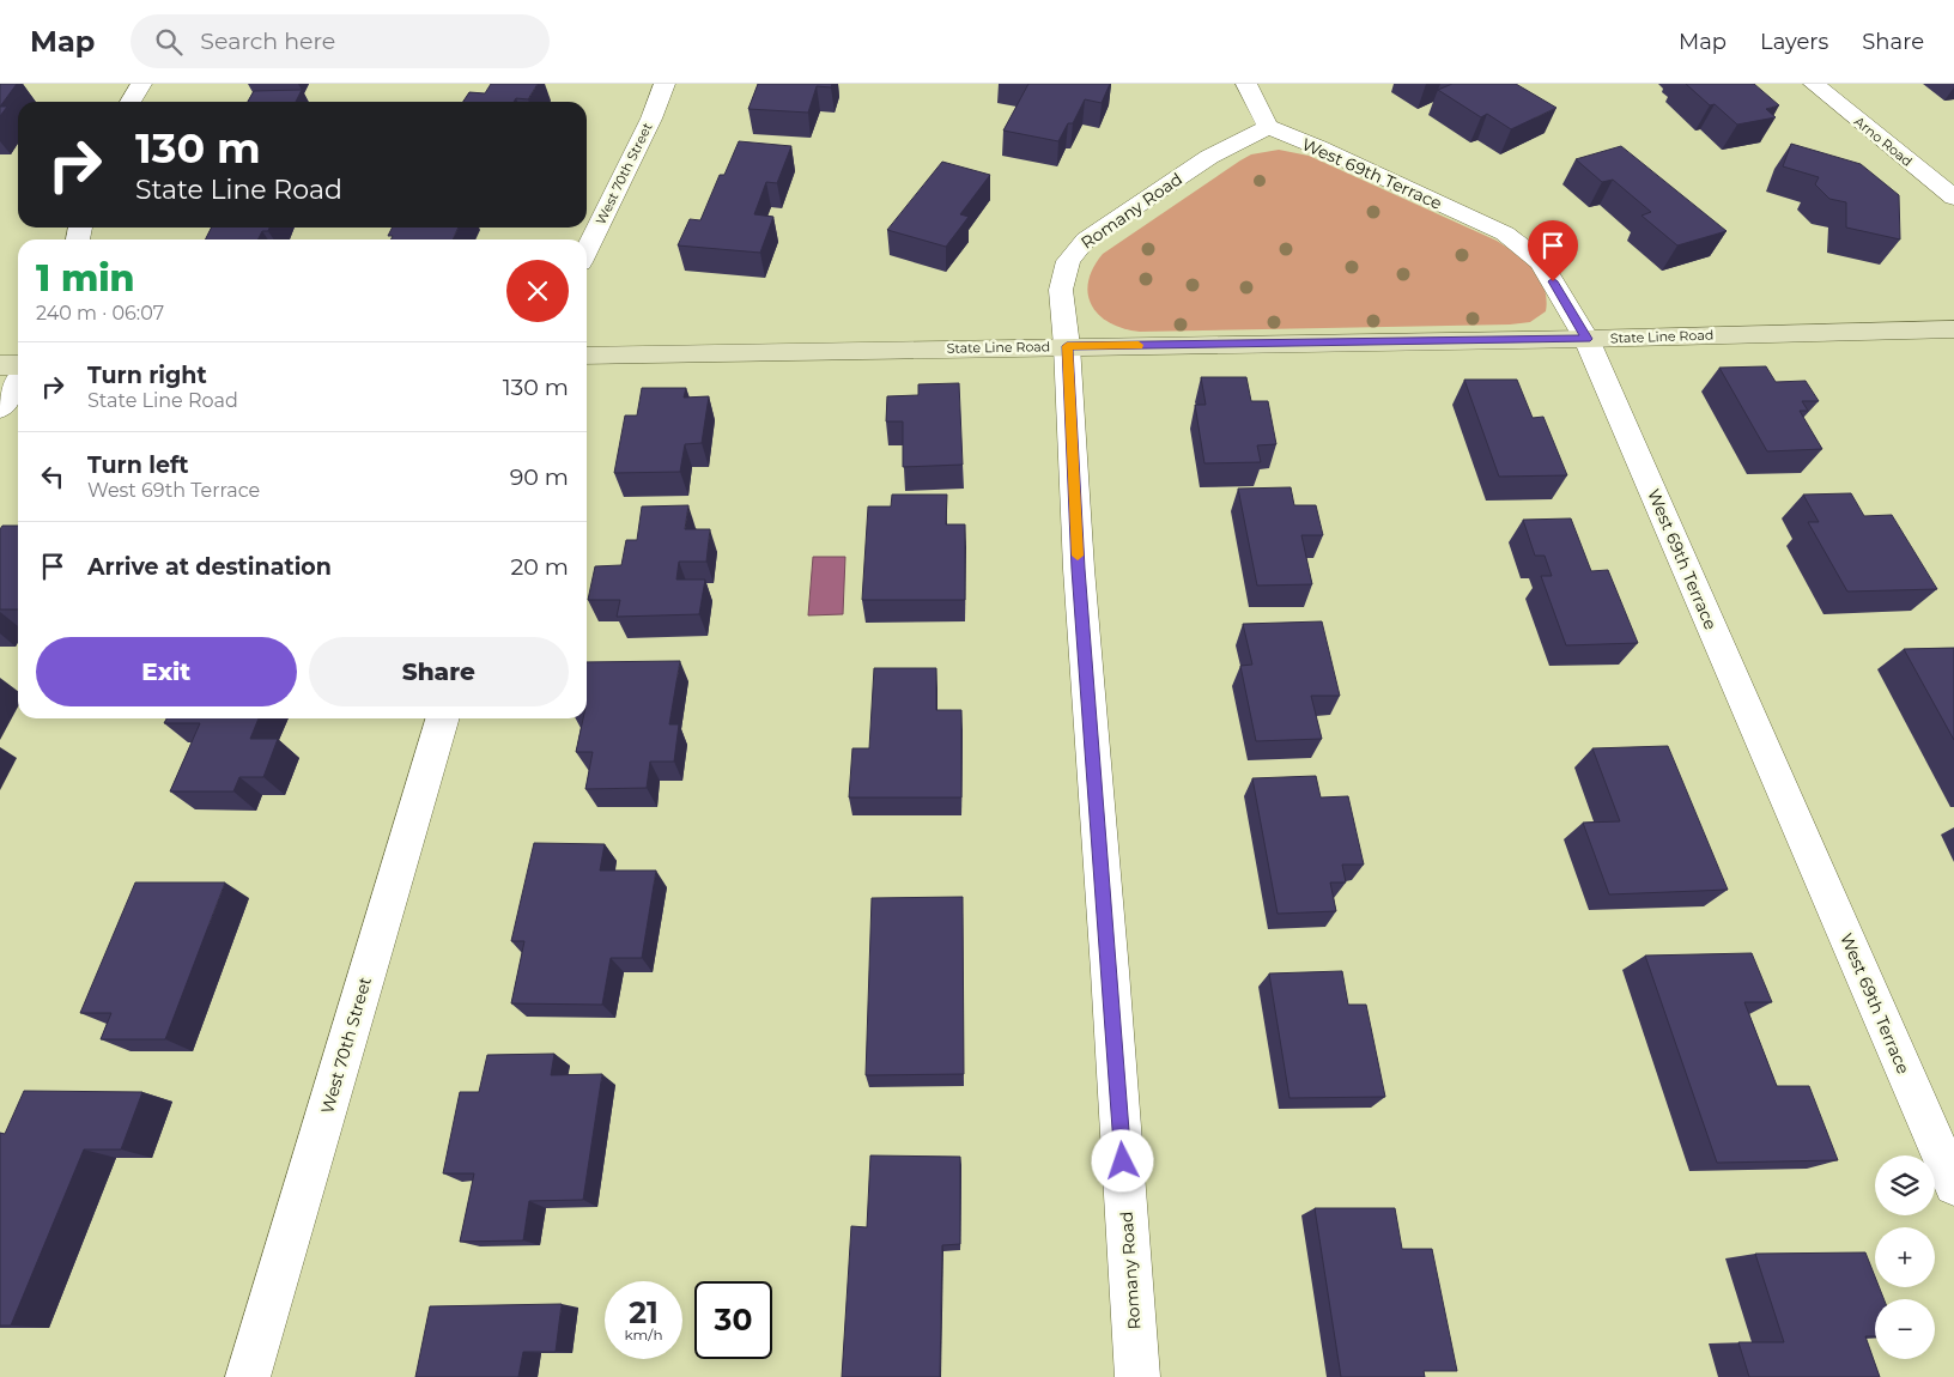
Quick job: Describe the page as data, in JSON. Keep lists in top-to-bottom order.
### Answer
{
  "streets": {
    "main road": ["State Line Road"],
    "street": [
      "Arno Road",
      "West 70th Street",
      "West 69th Terrace",
      "Romany Road"
    ]
  },
  "crossings": [
    ["West 69th Terrace", "Romany Road"],
    ["West 69th Terrace", "State Line Road"],
    ["Romany Road", "State Line Road"]
  ],
  "page": {
    "header": "Map",
    "search": "Search here",
    "nav": ["Map", "Layers", "Share"],
    "turn": ["130 m", "State Line Road"],
    "heading": ["1 min", "240 m · 06:07"],
    "list": [
      {
        "name": "Turn right",
        "note": "State Line Road",
        "value": "130 m"
      },
      {
        "name": "Turn left",
        "note": "West 69th Terrace",
        "value": "90 m"
      },
      {
        "name": "Arrive at destination",
        "value": "20 m"
      }
    ],
    "buttons": ["Exit", "Share"],
    "map_buttons": ["+", "−"],
    "speed": "21 km/h",
    "limit": "30"
  }
}
